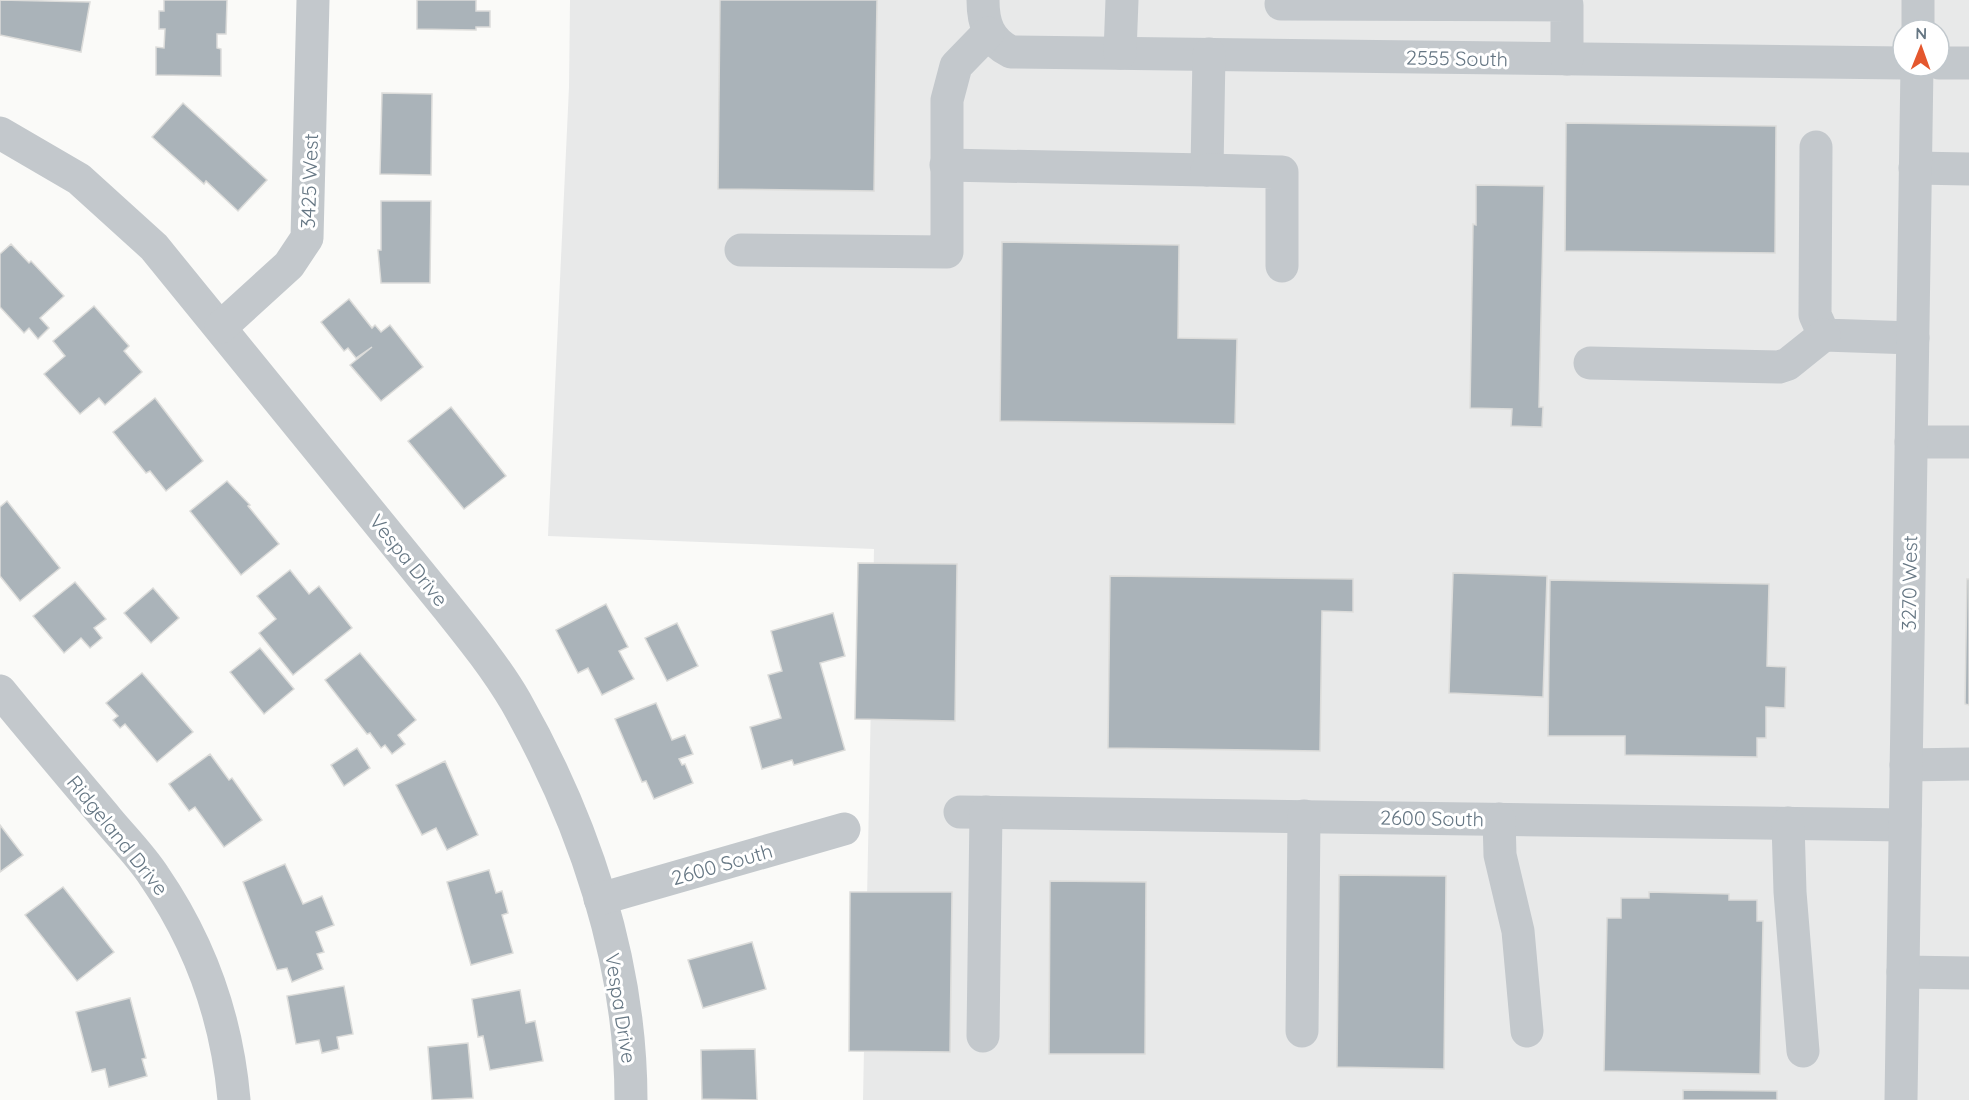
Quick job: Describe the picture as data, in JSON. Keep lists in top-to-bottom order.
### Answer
{
  "streets": {
    "street": [
      "2555 South",
      "3425 West",
      "Vespa Drive",
      "3270 West",
      "2600 South",
      "Ridgeland Drive"
    ]
  },
  "crossings": [
    ["3425 West", "Vespa Drive"],
    ["Vespa Drive", "2600 South"],
    ["3270 West", "2600 South"]
  ],
  "north": "top"
}
